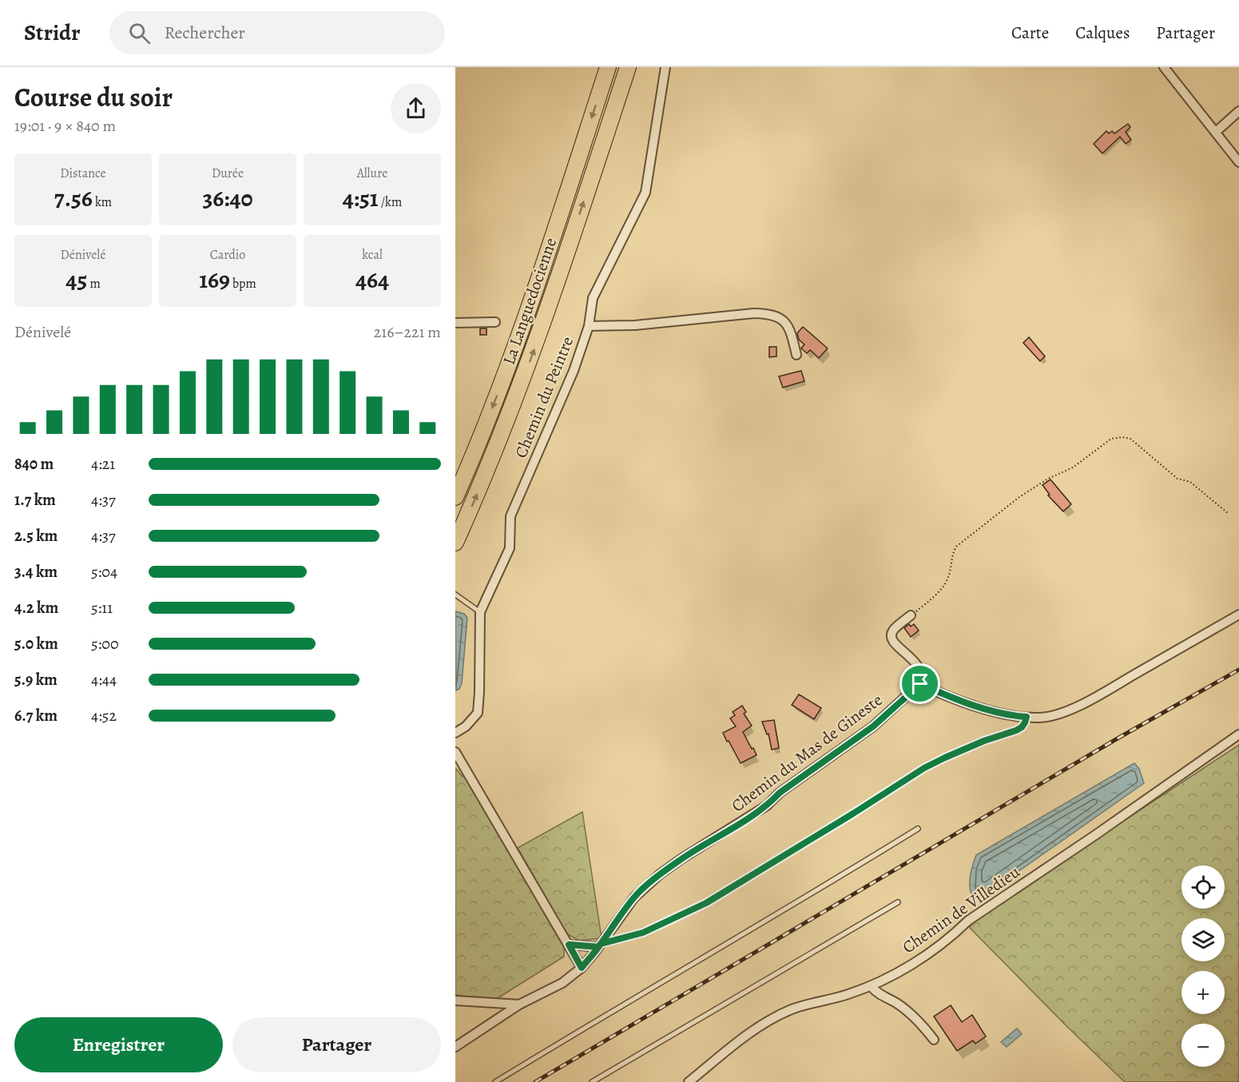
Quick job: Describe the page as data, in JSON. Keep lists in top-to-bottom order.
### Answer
{
  "streets": {
    "highway": ["La Languedocienne"],
    "street": ["Chemin du Peintre", "Chemin du Mas de Gineste", "Chemin de Villedieu"]
  },
  "page": {
    "header": "Stridr",
    "search": "Rechercher",
    "nav": ["Carte", "Calques", "Partager"],
    "heading": ["Course du soir", "19:01 · 9 × 840 m"],
    "stats": [
      ["Distance", "7.56 km"],
      ["Durée", "36:40"],
      ["Allure", "4:51 /km"],
      ["Dénivelé", "45 m"],
      ["Cardio", "169 bpm"],
      ["kcal", "464"]
    ],
    "chart": ["Dénivelé", "216–221 m"],
    "list": [
      {
        "name": "840 m",
        "note": "4:21"
      },
      {
        "name": "1.7 km",
        "note": "4:37"
      },
      {
        "name": "2.5 km",
        "note": "4:37"
      },
      {
        "name": "3.4 km",
        "note": "5:04"
      },
      {
        "name": "4.2 km",
        "note": "5:11"
      },
      {
        "name": "5.0 km",
        "note": "5:00"
      },
      {
        "name": "5.9 km",
        "note": "4:44"
      },
      {
        "name": "6.7 km",
        "note": "4:52"
      }
    ],
    "map_buttons": ["+", "−"],
    "buttons": ["Enregistrer", "Partager"]
  }
}
